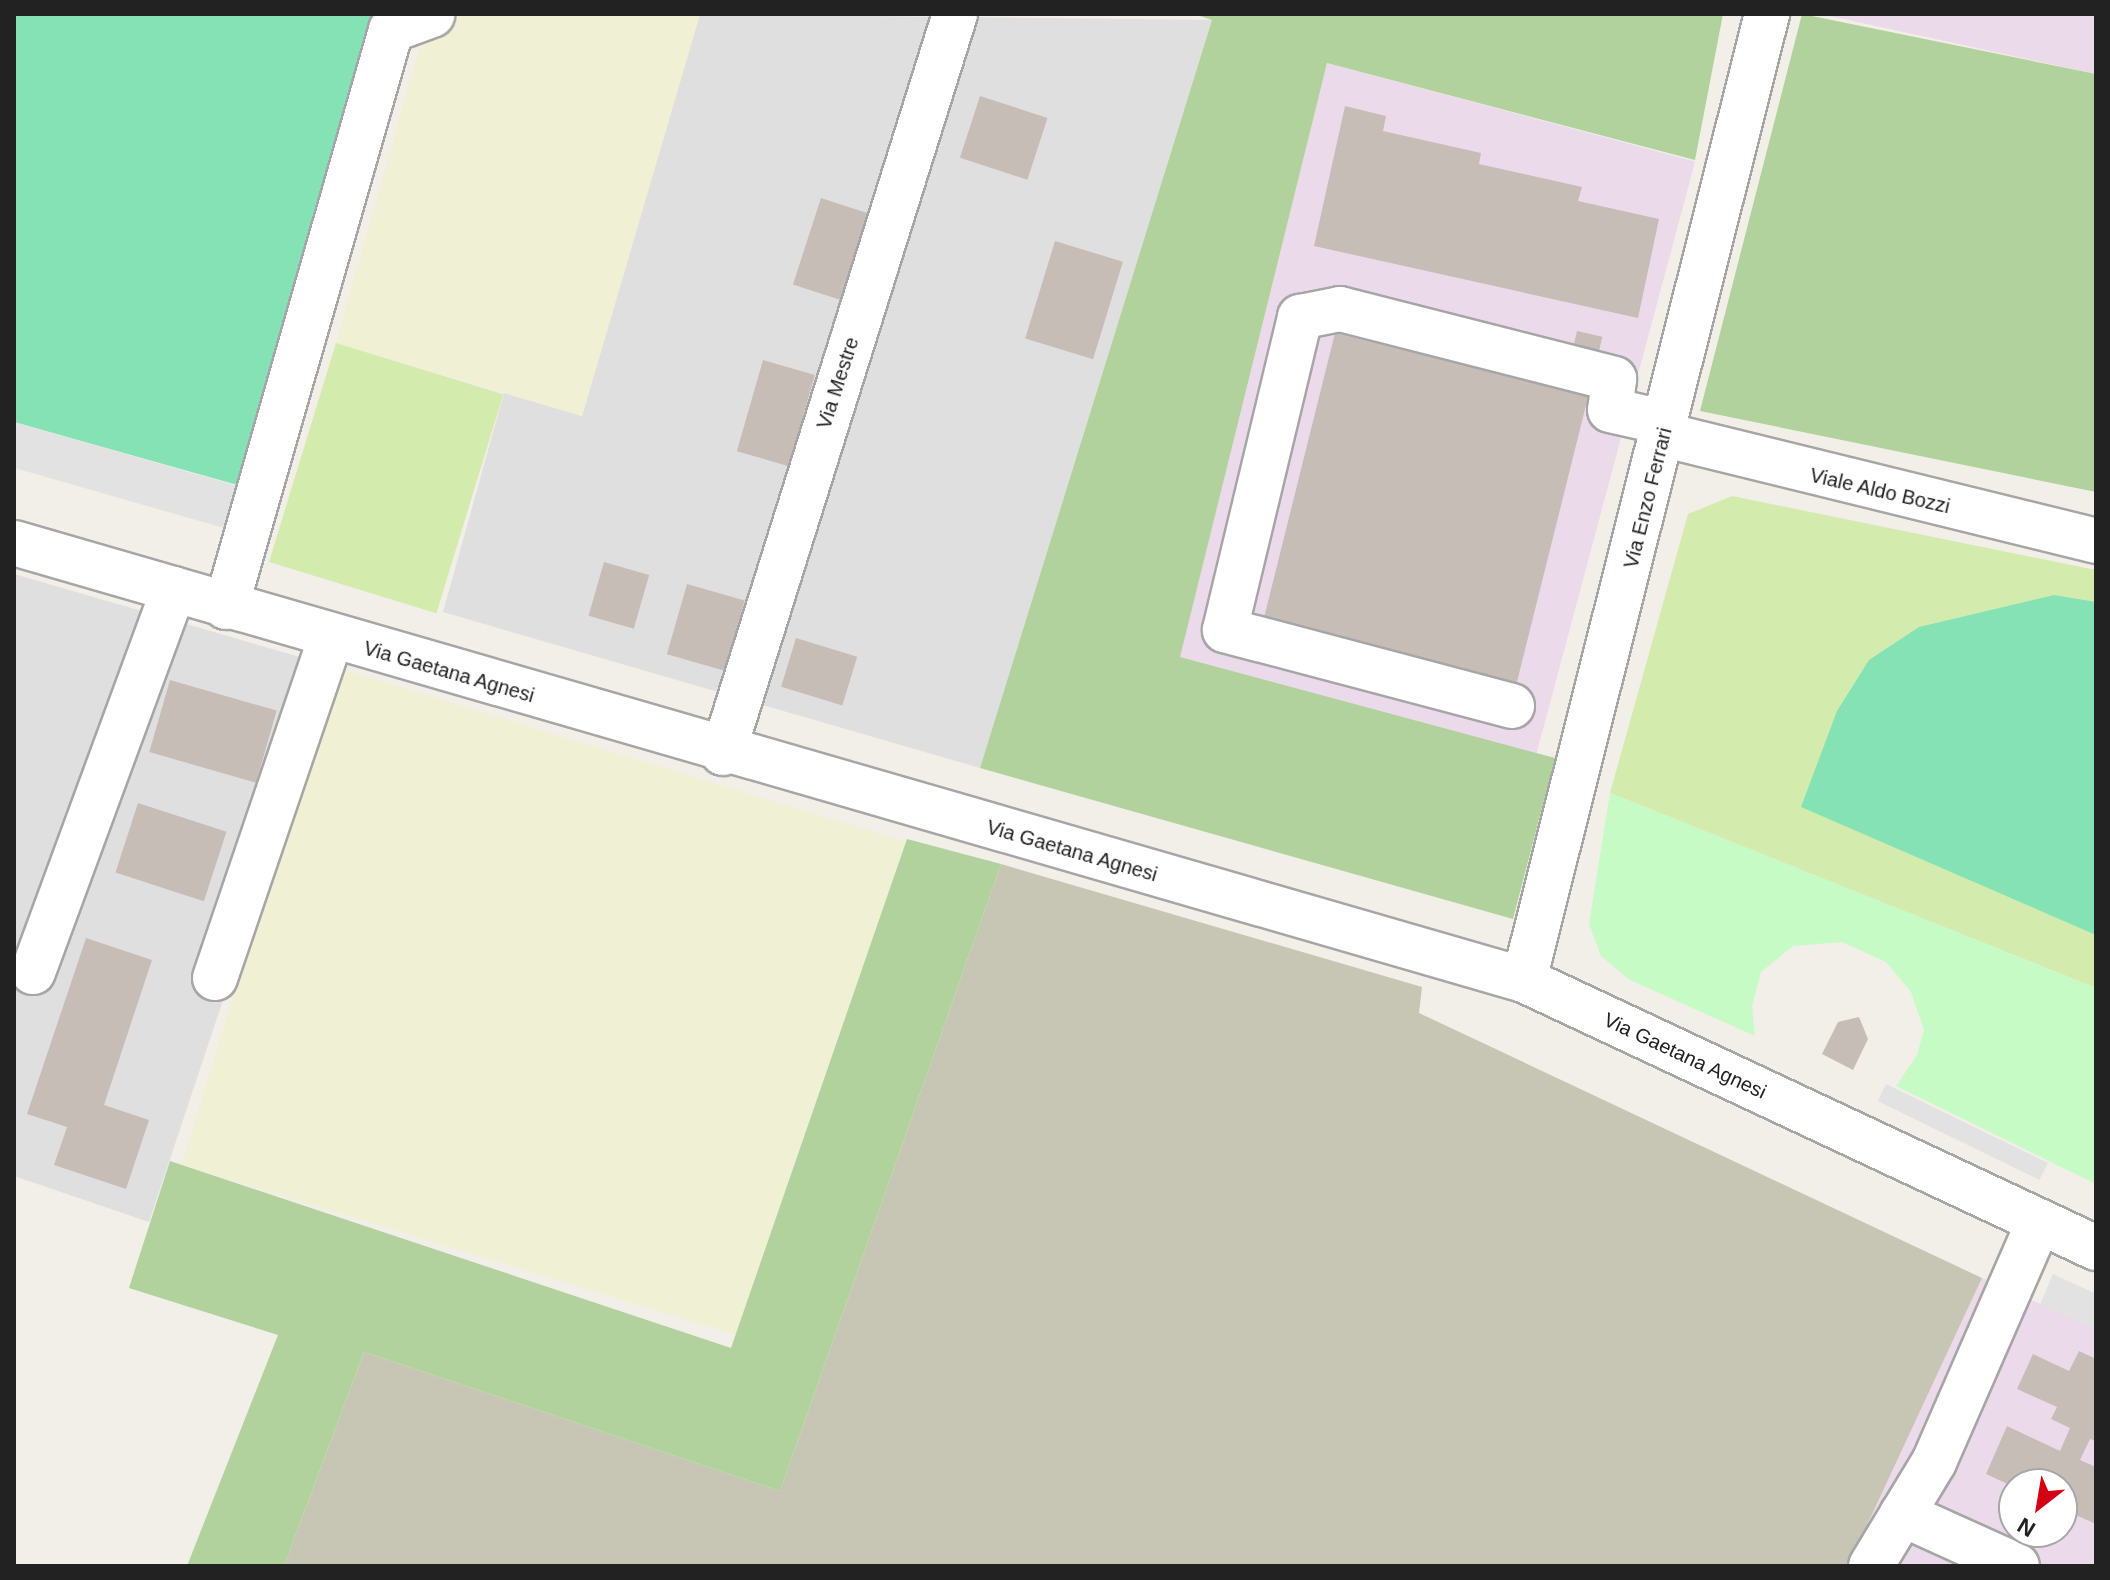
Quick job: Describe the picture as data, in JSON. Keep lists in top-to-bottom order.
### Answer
{
  "streets": {
    "street": [
      "Via Mestre",
      "Viale Aldo Bozzi",
      "Via Enzo Ferrari",
      "Via Gaetana Agnesi"
    ]
  },
  "crossings": [
    ["Via Mestre", "Via Gaetana Agnesi"],
    ["Viale Aldo Bozzi", "Via Enzo Ferrari"],
    ["Via Enzo Ferrari", "Via Gaetana Agnesi"]
  ],
  "north": "bottom left"
}
